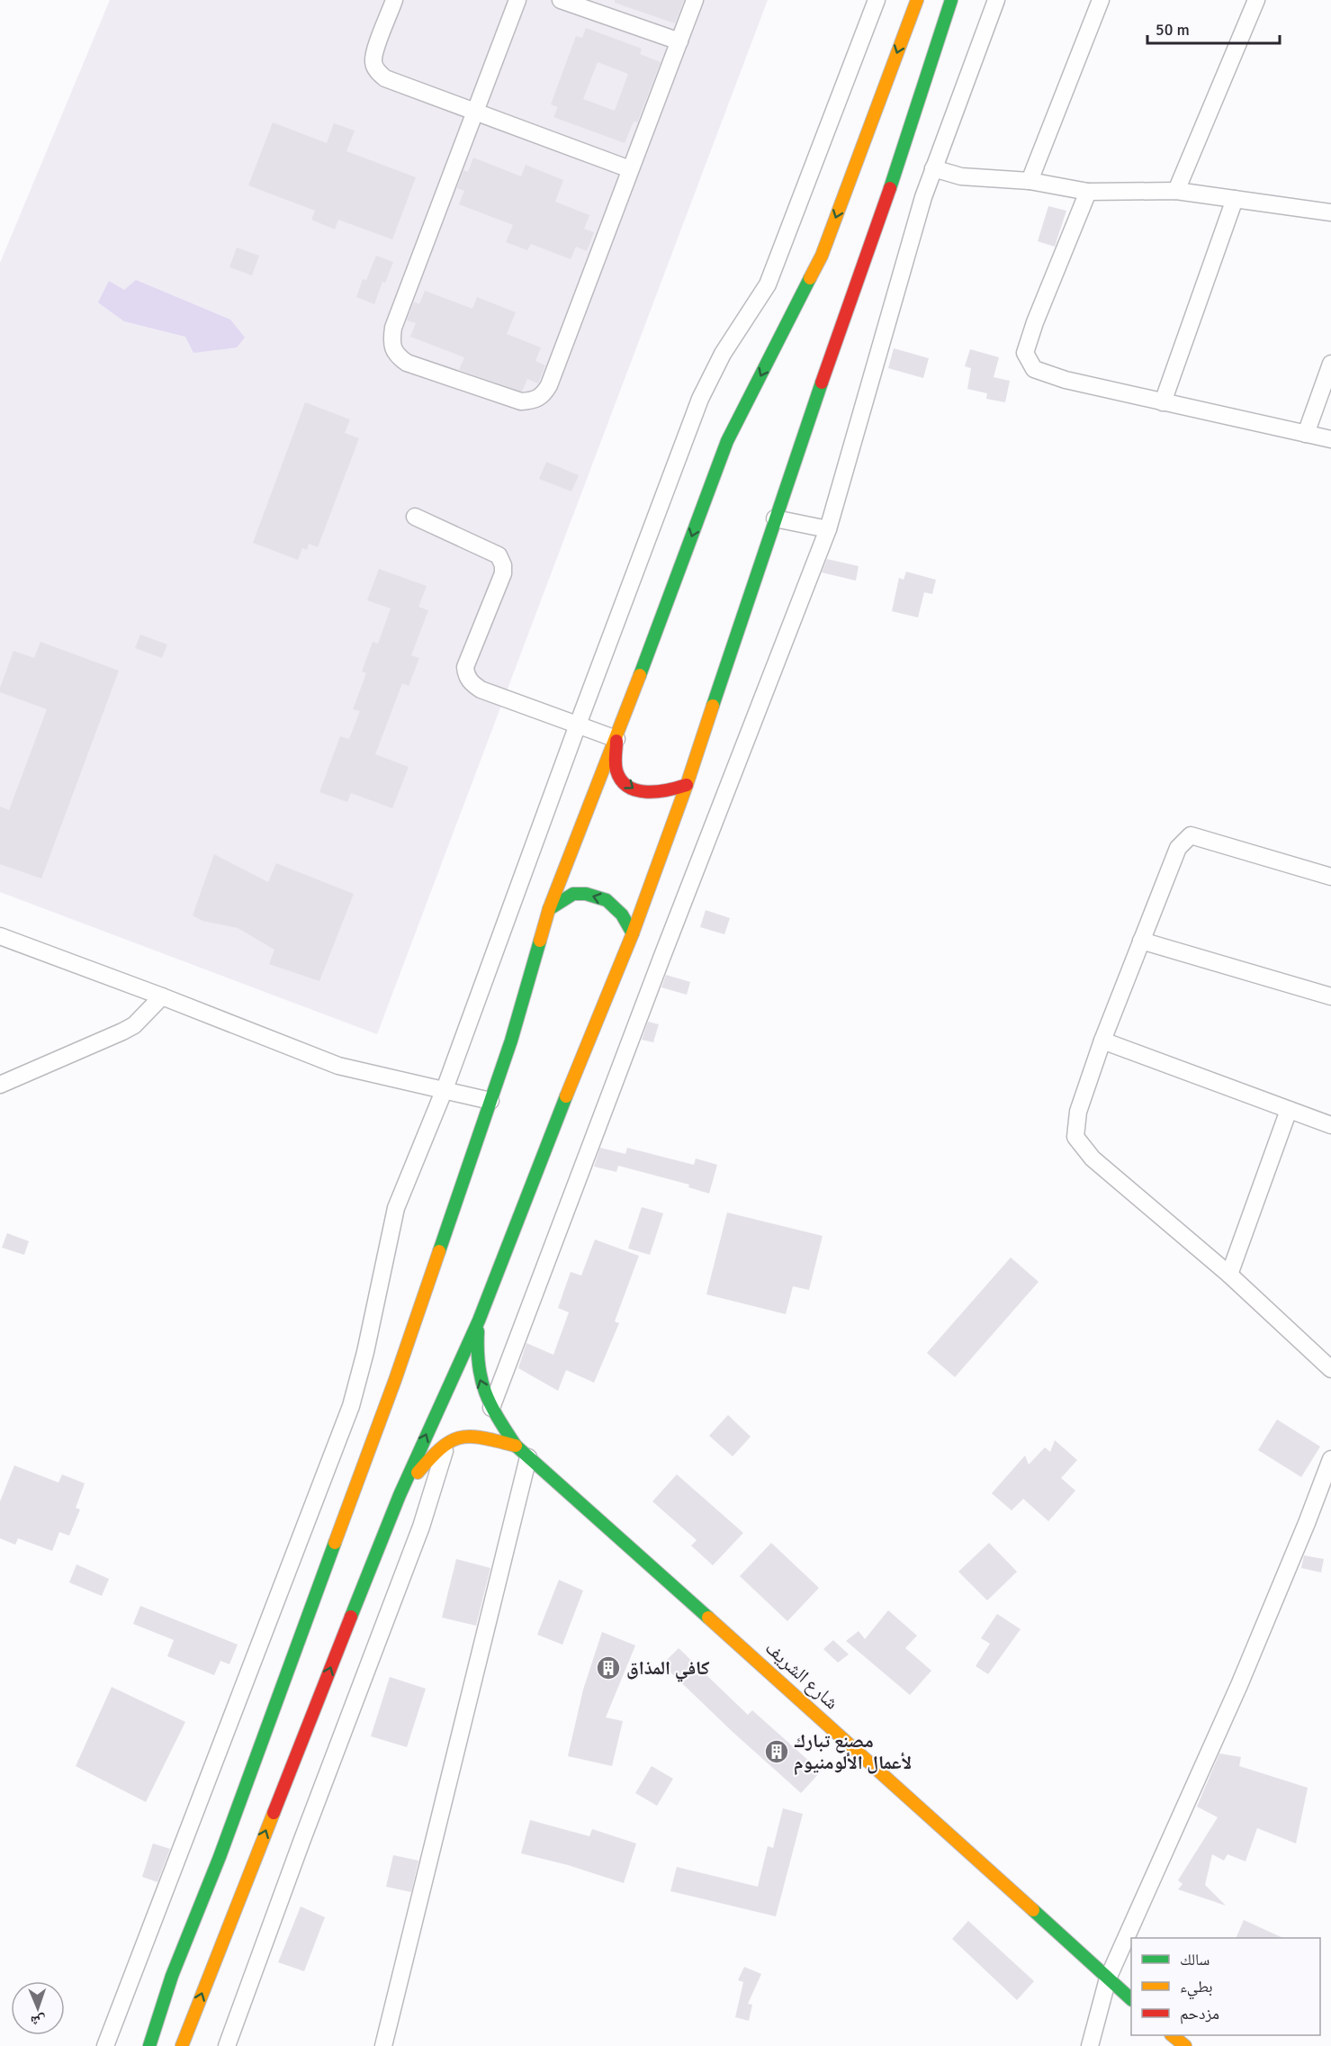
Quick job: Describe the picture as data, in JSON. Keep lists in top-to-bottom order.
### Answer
{
  "streets": {
    "main road": ["شارع الشريف"]
  },
  "places": {
    "building": ["كافي المذاق", "مصنع تبارك لأعمال الألومنيوم"]
  },
  "legend": ["سالك", "بطيء", "مزدحم"],
  "scale_bar": "50 m",
  "north": "bottom"
}
